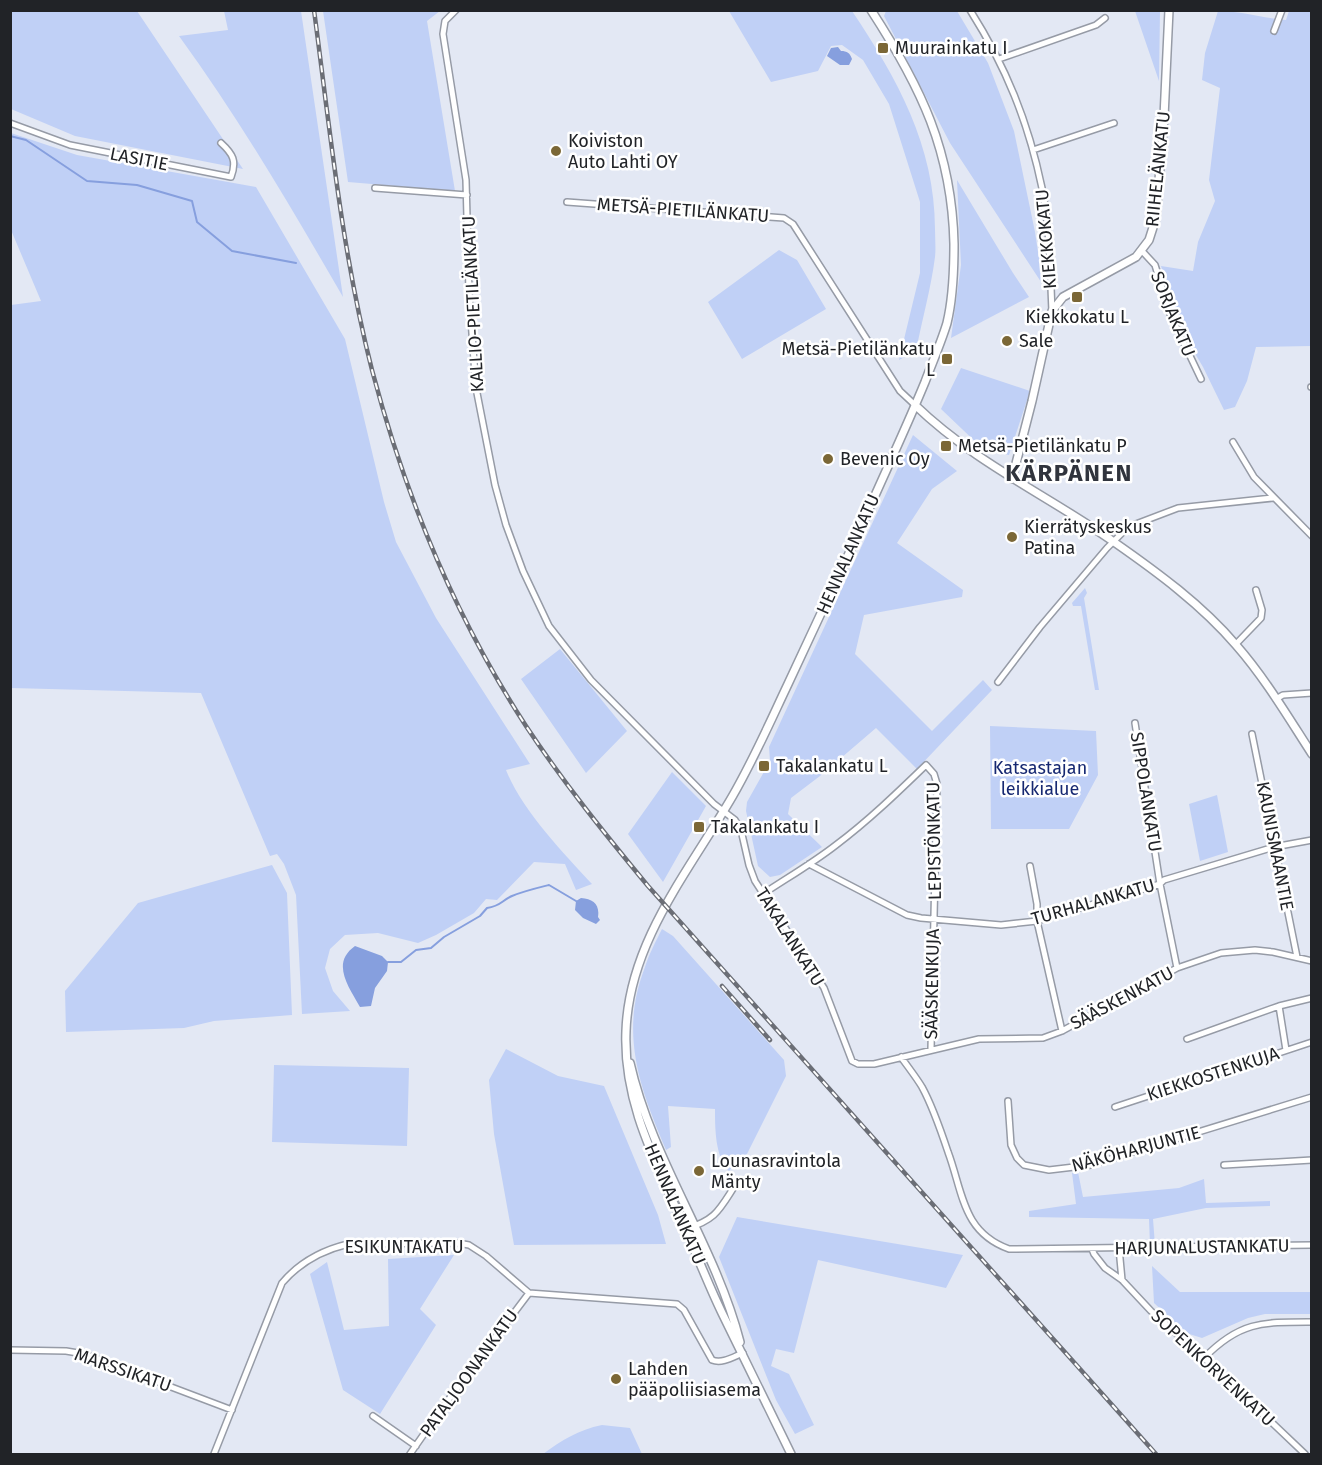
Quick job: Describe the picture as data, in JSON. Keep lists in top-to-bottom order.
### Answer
{
  "streets": {
    "street": [
      "LASITIE",
      "RIIHELÄNKATU",
      "METSÄ-PIETILÄNKATU",
      "KIEKKOKATU",
      "KALLIO-PIETILÄNKATU",
      "SORJAKATU",
      "HENNALANKATU",
      "SIPPOLANKATU",
      "LEPISTÖNKATU",
      "KAUNISMAANTIE",
      "TURHALANKATU",
      "TAKALANKATU",
      "SÄÄSKENKUJA",
      "SÄÄSKENKATU",
      "KIEKKOSTENKUJA",
      "NÄKÖHARJUNTIE",
      "ESIKUNTAKATU",
      "HARJUNALUSTANKATU",
      "SOPENKORVENKATU",
      "MARSSIKATU",
      "PATALJOONANKATU"
    ]
  },
  "crossings": [
    ["RIIHELÄNKATU", "KIEKKOKATU"],
    ["RIIHELÄNKATU", "SORJAKATU"],
    ["METSÄ-PIETILÄNKATU", "HENNALANKATU"],
    ["KALLIO-PIETILÄNKATU", "HENNALANKATU"],
    ["KALLIO-PIETILÄNKATU", "TAKALANKATU"],
    ["HENNALANKATU", "TAKALANKATU"],
    ["SIPPOLANKATU", "TURHALANKATU"],
    ["SIPPOLANKATU", "SÄÄSKENKATU"],
    ["LEPISTÖNKATU", "TURHALANKATU"],
    ["LEPISTÖNKATU", "SÄÄSKENKUJA"],
    ["KAUNISMAANTIE", "TURHALANKATU"],
    ["KAUNISMAANTIE", "SÄÄSKENKATU"],
    ["TURHALANKATU", "SÄÄSKENKUJA"],
    ["TAKALANKATU", "SÄÄSKENKATU"],
    ["SÄÄSKENKUJA", "SÄÄSKENKATU"],
    ["SÄÄSKENKATU", "HARJUNALUSTANKATU"],
    ["ESIKUNTAKATU", "MARSSIKATU"],
    ["ESIKUNTAKATU", "PATALJOONANKATU"],
    ["HARJUNALUSTANKATU", "SOPENKORVENKATU"]
  ],
  "districts": ["KÄRPÄNEN"],
  "parks": ["Katsastajan leikkialue"],
  "places": {
    "transit": [
      "Muurainkatu I",
      "Kiekkokatu L",
      "Metsä-Pietilänkatu L",
      "Metsä-Pietilänkatu P",
      "Takalankatu L",
      "Takalankatu I"
    ],
    "other": [
      "Koiviston Auto Lahti OY",
      "Sale",
      "Bevenic Oy",
      "Kierrätyskeskus Patina",
      "Lounasravintola Mänty",
      "Lahden pääpoliisiasema"
    ]
  }
}
